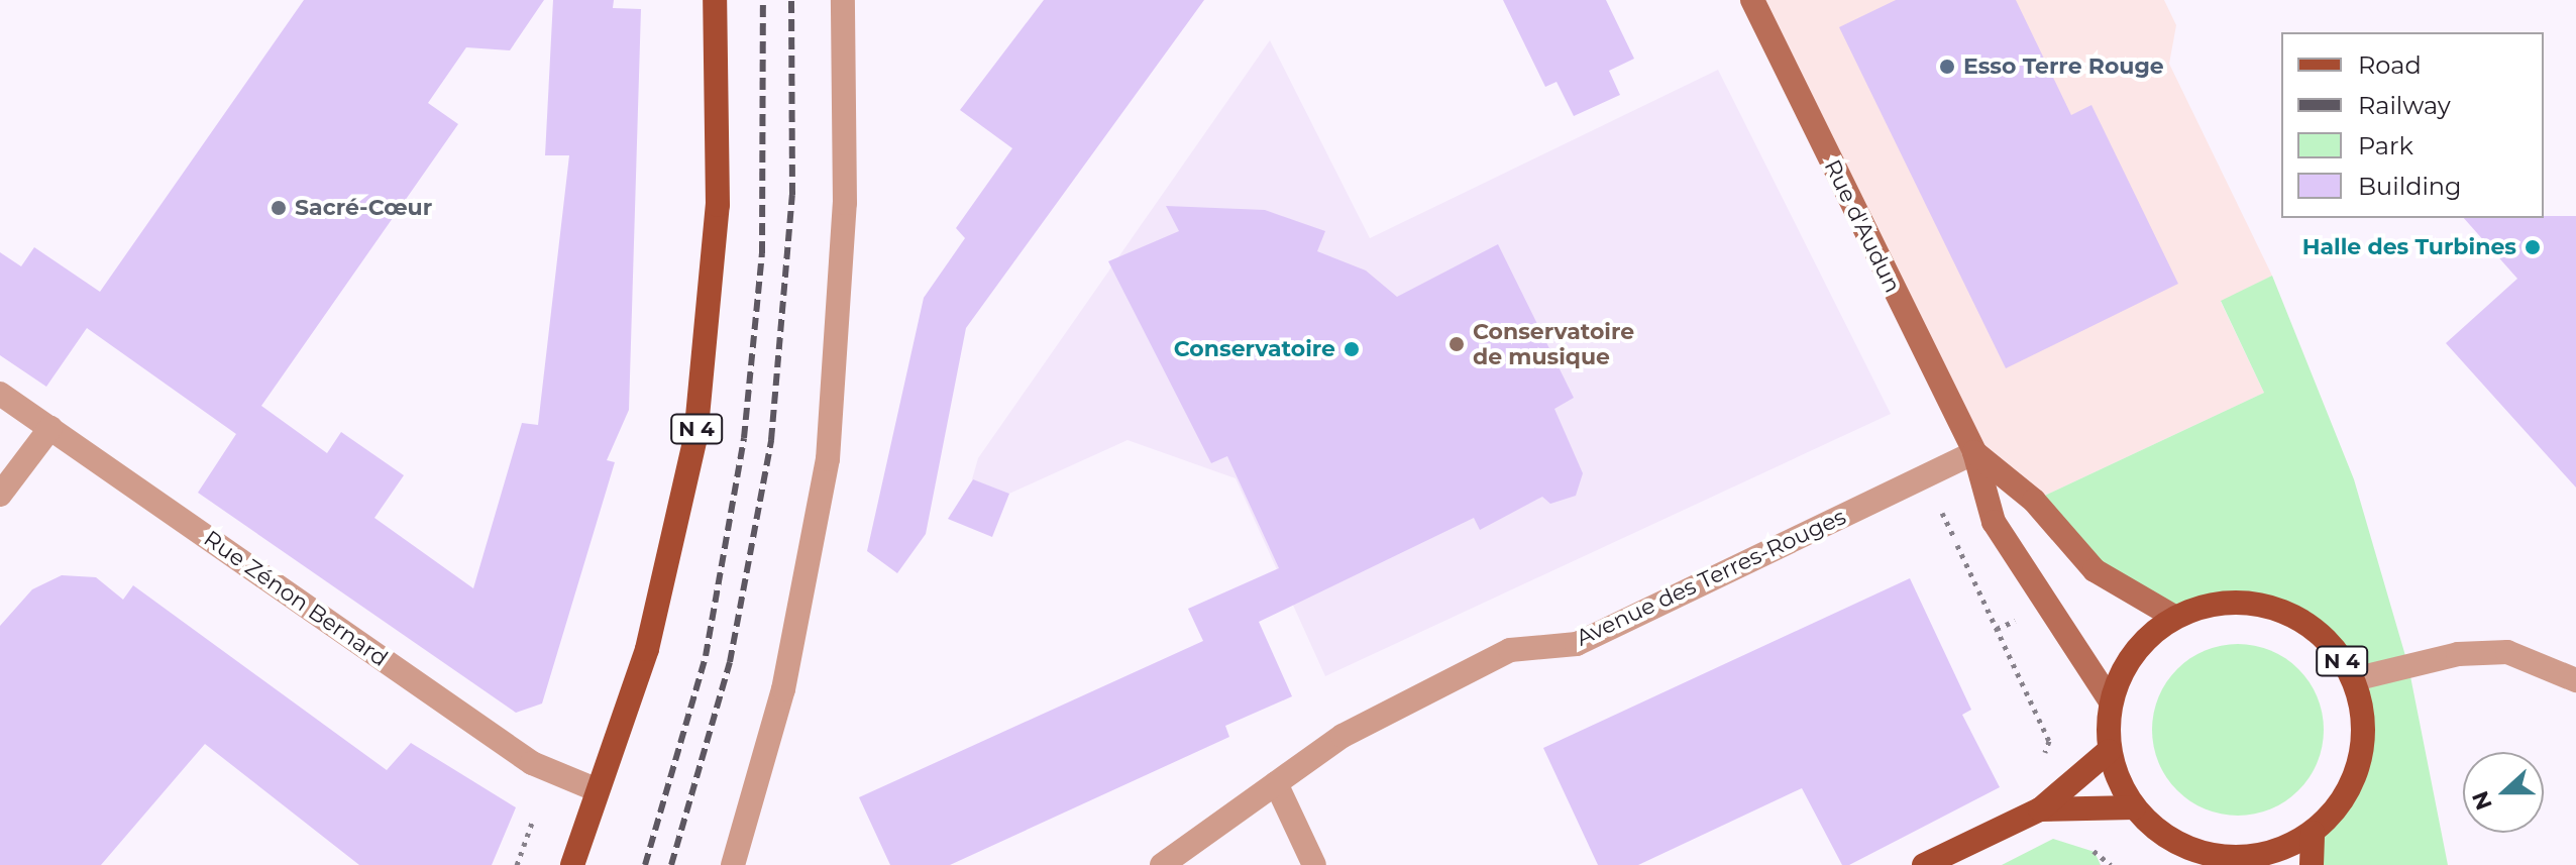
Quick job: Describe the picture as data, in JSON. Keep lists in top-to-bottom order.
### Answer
{
  "streets": {
    "main road": ["N 4"],
    "street": ["Rue d'Audun", "Avenue des Terres-Rouges", "Rue Zénon Bernard"]
  },
  "crossings": [
    ["Rue d'Audun", "N 4"],
    ["Rue d'Audun", "Avenue des Terres-Rouges"],
    ["N 4", "Rue Zénon Bernard"]
  ],
  "places": [
    "Esso Terre Rouge",
    "Sacré-Cœur",
    "Halle des Turbines",
    "Conservatoire de musique",
    "Conservatoire"
  ],
  "legend": [
    "Road",
    "Railway",
    "Park",
    "Building"
  ],
  "north": "left"
}
